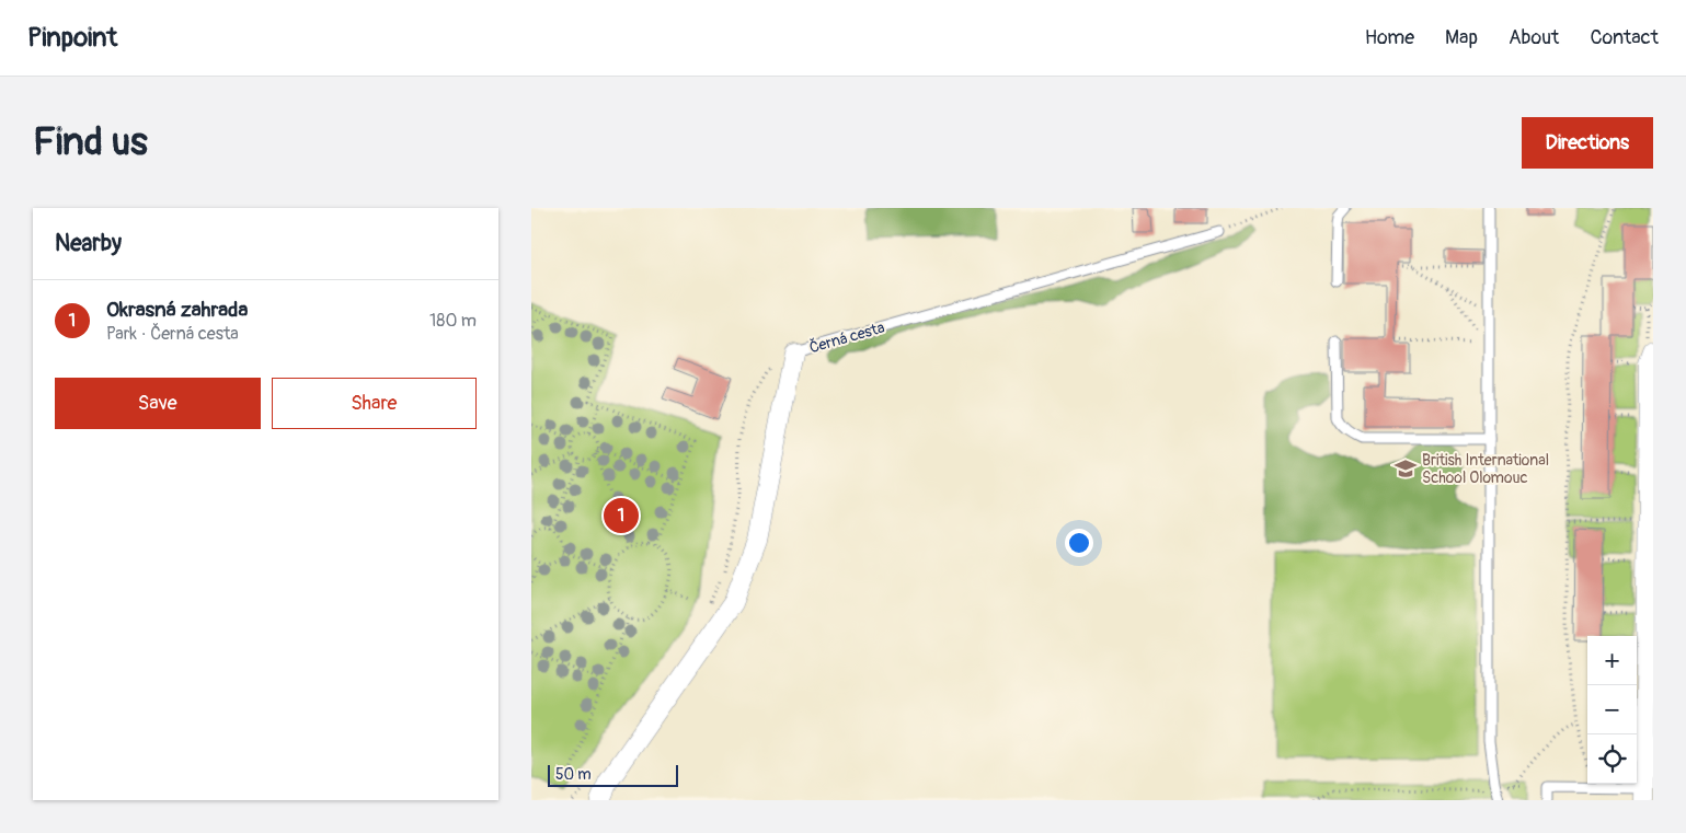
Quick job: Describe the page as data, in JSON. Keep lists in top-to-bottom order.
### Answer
{
  "streets": {
    "street": ["Černá cesta"]
  },
  "places": {
    "school or university": ["British International School Olomouc"]
  },
  "scale_bar": "50 m",
  "page": {
    "header": "Pinpoint",
    "nav": [
      "Home",
      "Map",
      "About",
      "Contact"
    ],
    "buttons": [
      "Directions",
      ["Save", "Share"]
    ],
    "title": "Find us",
    "heading": "Nearby",
    "list": [
      {
        "mark": "1",
        "name": "Okrasná zahrada",
        "note": "Park · Černá cesta",
        "value": "180 m"
      }
    ],
    "pins": "1",
    "map_buttons": ["+", "−"],
    "scale": "50 m"
  }
}
